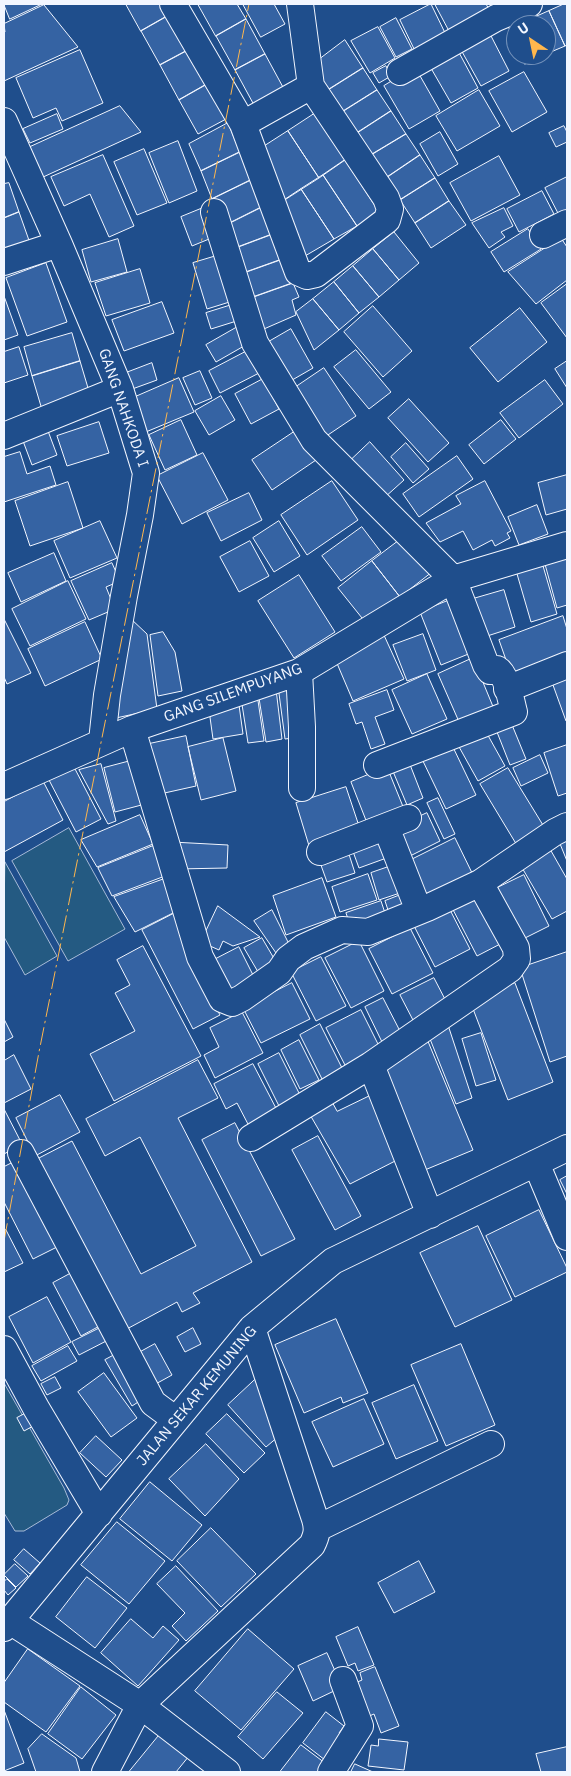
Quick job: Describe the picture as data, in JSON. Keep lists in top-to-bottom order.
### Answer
{
  "streets": {
    "street": ["GANG NAHKODA I", "GANG SILEMPUYANG", "JALAN SEKAR KEMUNING"]
  },
  "crossings": [
    ["GANG NAHKODA I", "GANG SILEMPUYANG"]
  ],
  "north": "top left"
}
